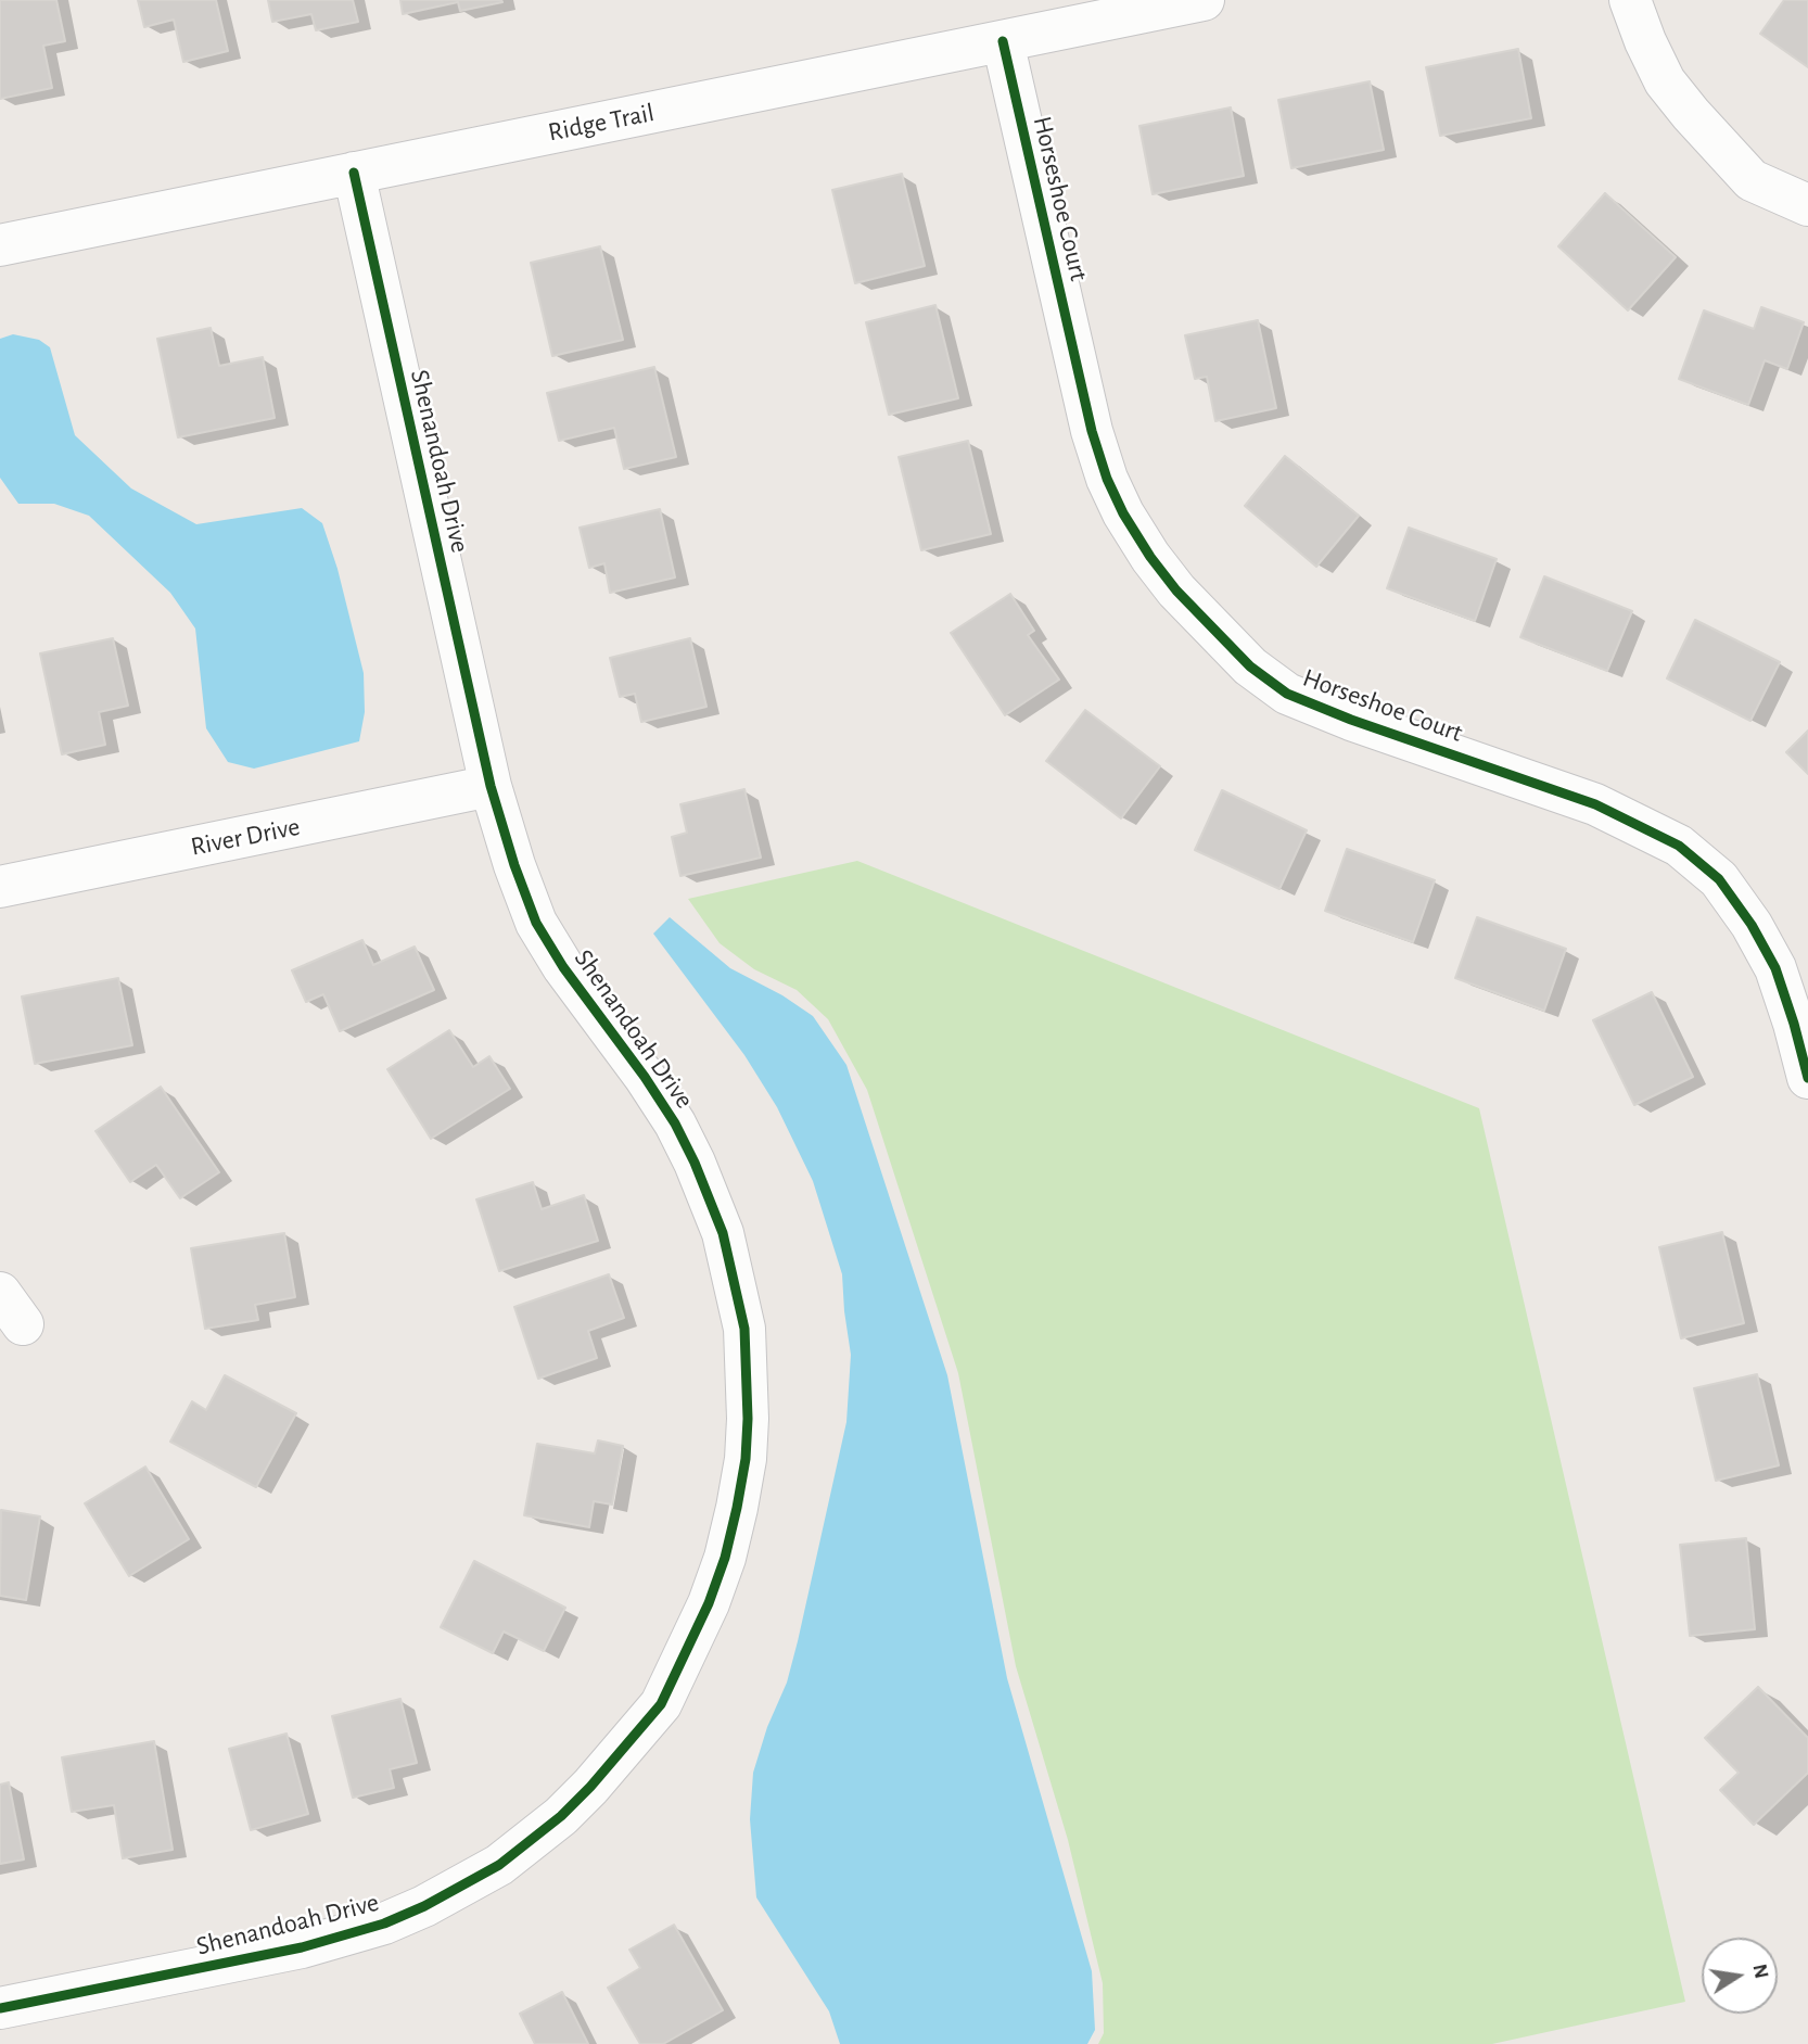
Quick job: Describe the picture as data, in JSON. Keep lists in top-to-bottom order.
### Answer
{
  "streets": {
    "street": [
      "Ridge Trail",
      "Horseshoe Court",
      "Shenandoah Drive",
      "River Drive"
    ]
  },
  "crossings": [
    ["Ridge Trail", "Horseshoe Court"],
    ["Ridge Trail", "Shenandoah Drive"],
    ["Shenandoah Drive", "River Drive"]
  ],
  "north": "right"
}
